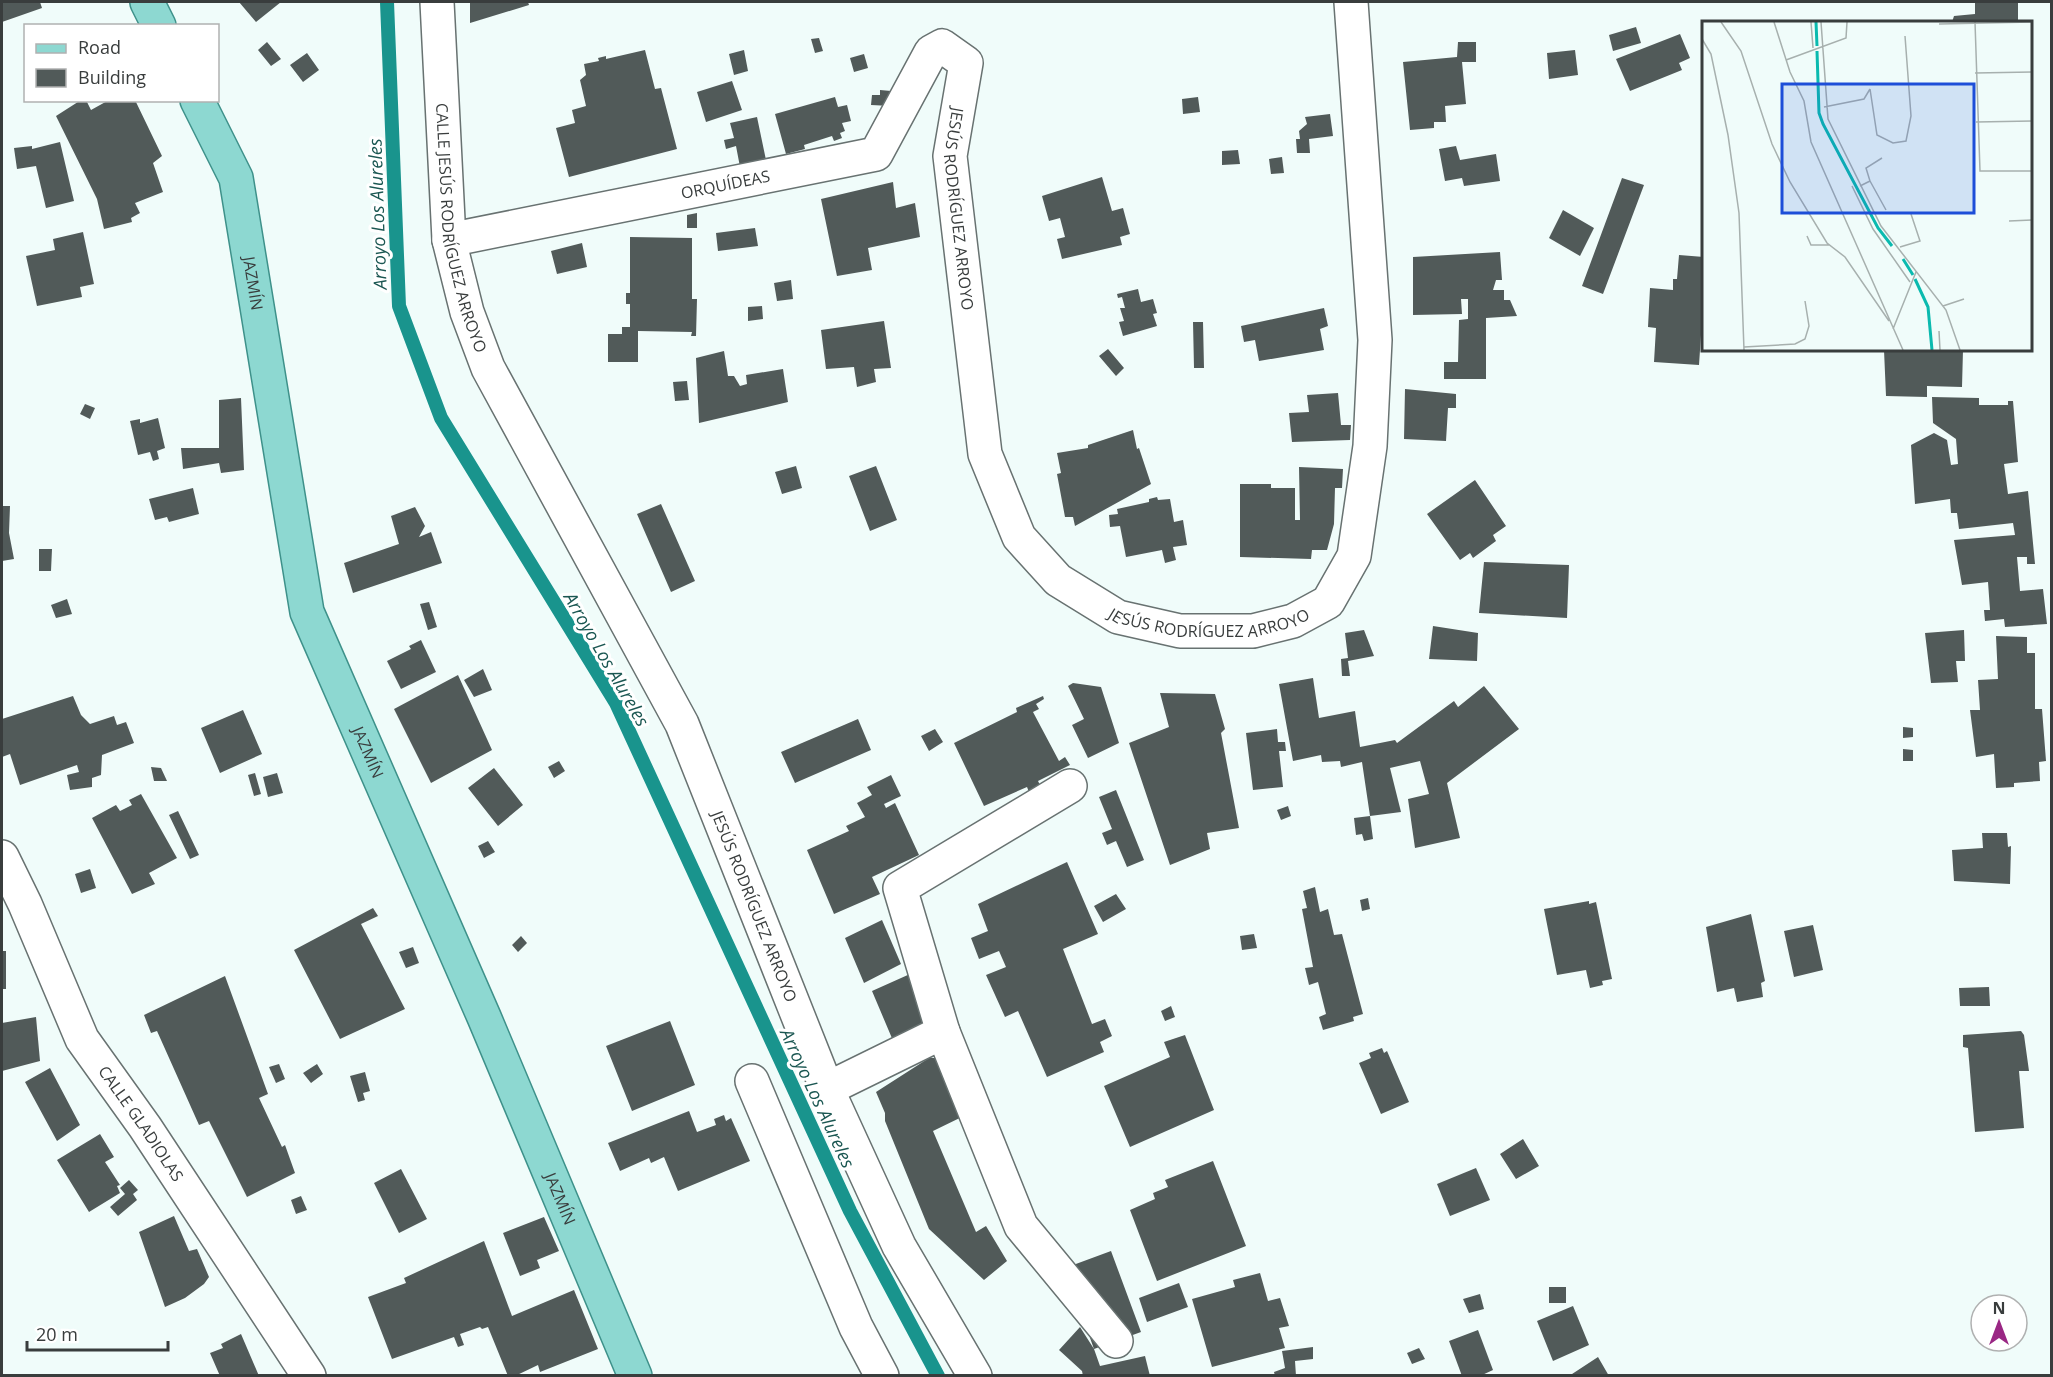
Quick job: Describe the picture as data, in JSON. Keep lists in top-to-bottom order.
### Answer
{
  "streets": {
    "main road": ["JAZMÍN"],
    "street": [
      "ORQUÍDEAS",
      "JESÚS RODRÍGUEZ ARROYO",
      "CALLE JESÚS RODRÍGUEZ ARROYO",
      "CALLE GLADIOLAS"
    ]
  },
  "crossings": [
    ["ORQUÍDEAS", "JESÚS RODRÍGUEZ ARROYO"],
    ["ORQUÍDEAS", "CALLE JESÚS RODRÍGUEZ ARROYO"],
    ["JESÚS RODRÍGUEZ ARROYO", "CALLE JESÚS RODRÍGUEZ ARROYO"]
  ],
  "water": ["Arroyo Los Alureles"],
  "legend": ["Road", "Building"],
  "scale_bar": "20 m",
  "north": "top"
}
